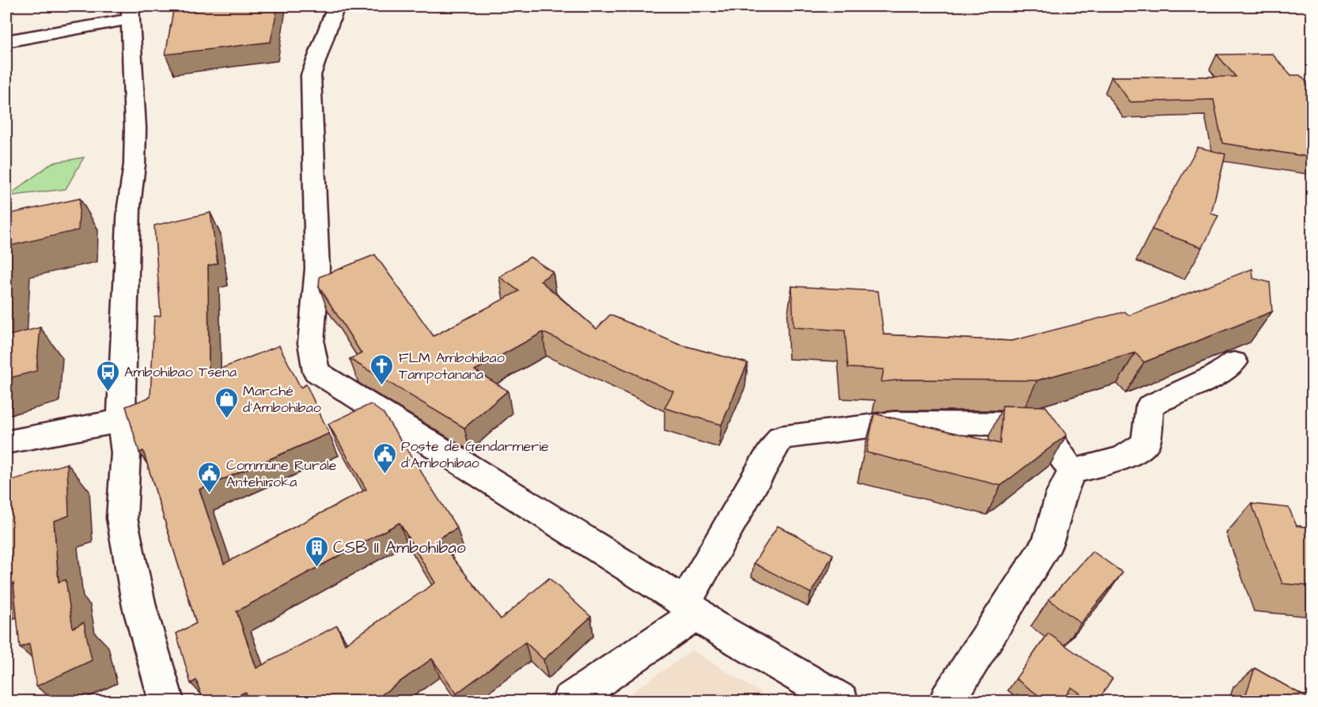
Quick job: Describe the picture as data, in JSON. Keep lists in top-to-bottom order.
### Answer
{
  "places": {
    "church": ["FLM Ambohibao Tampotanana"],
    "bus stop": ["Ambohibao Tsena"],
    "shop": ["Marché d'Ambohibao"],
    "public building": ["Poste de Gendarmerie d'Ambohibao", "Commune Rurale Antehiroka"],
    "building": ["CSB II Ambohibao"]
  }
}
